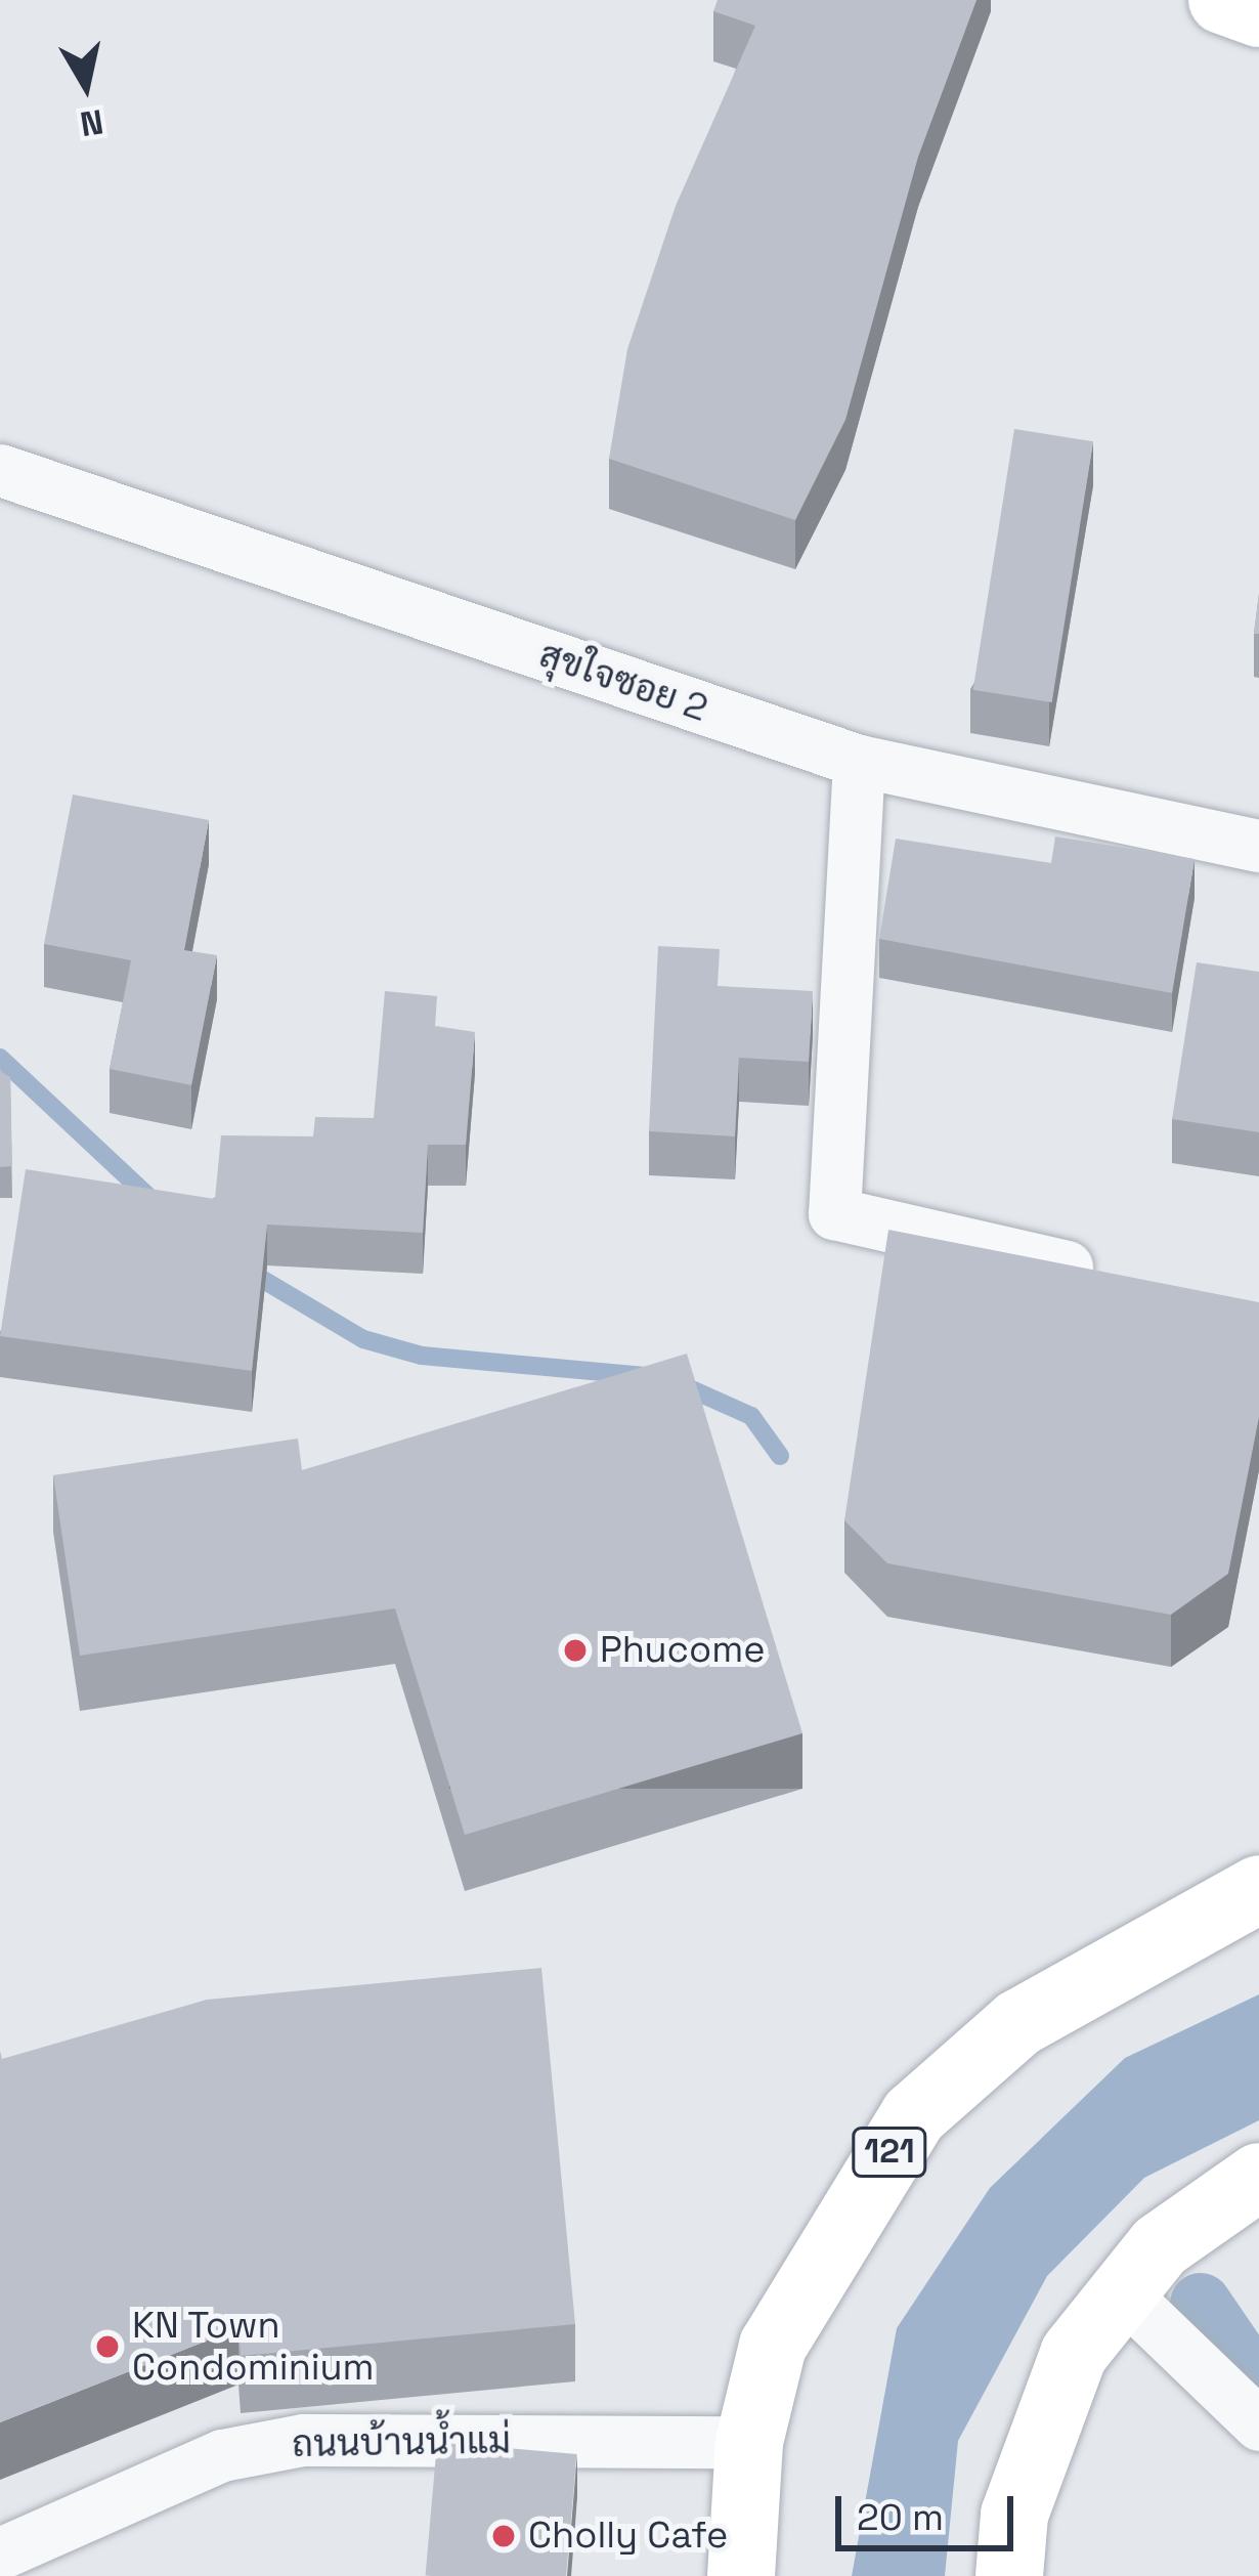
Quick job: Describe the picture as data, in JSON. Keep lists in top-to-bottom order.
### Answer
{
  "streets": {
    "main road": ["121"],
    "street": ["สุขใจซอย 2", "ถนนบ้านน้ำแม่"]
  },
  "crossings": [
    ["121", "ถนนบ้านน้ำแม่"]
  ],
  "places": ["Phucome", "KN Town Condominium", "Cholly Cafe"],
  "scale_bar": "20 m",
  "north": "bottom"
}
